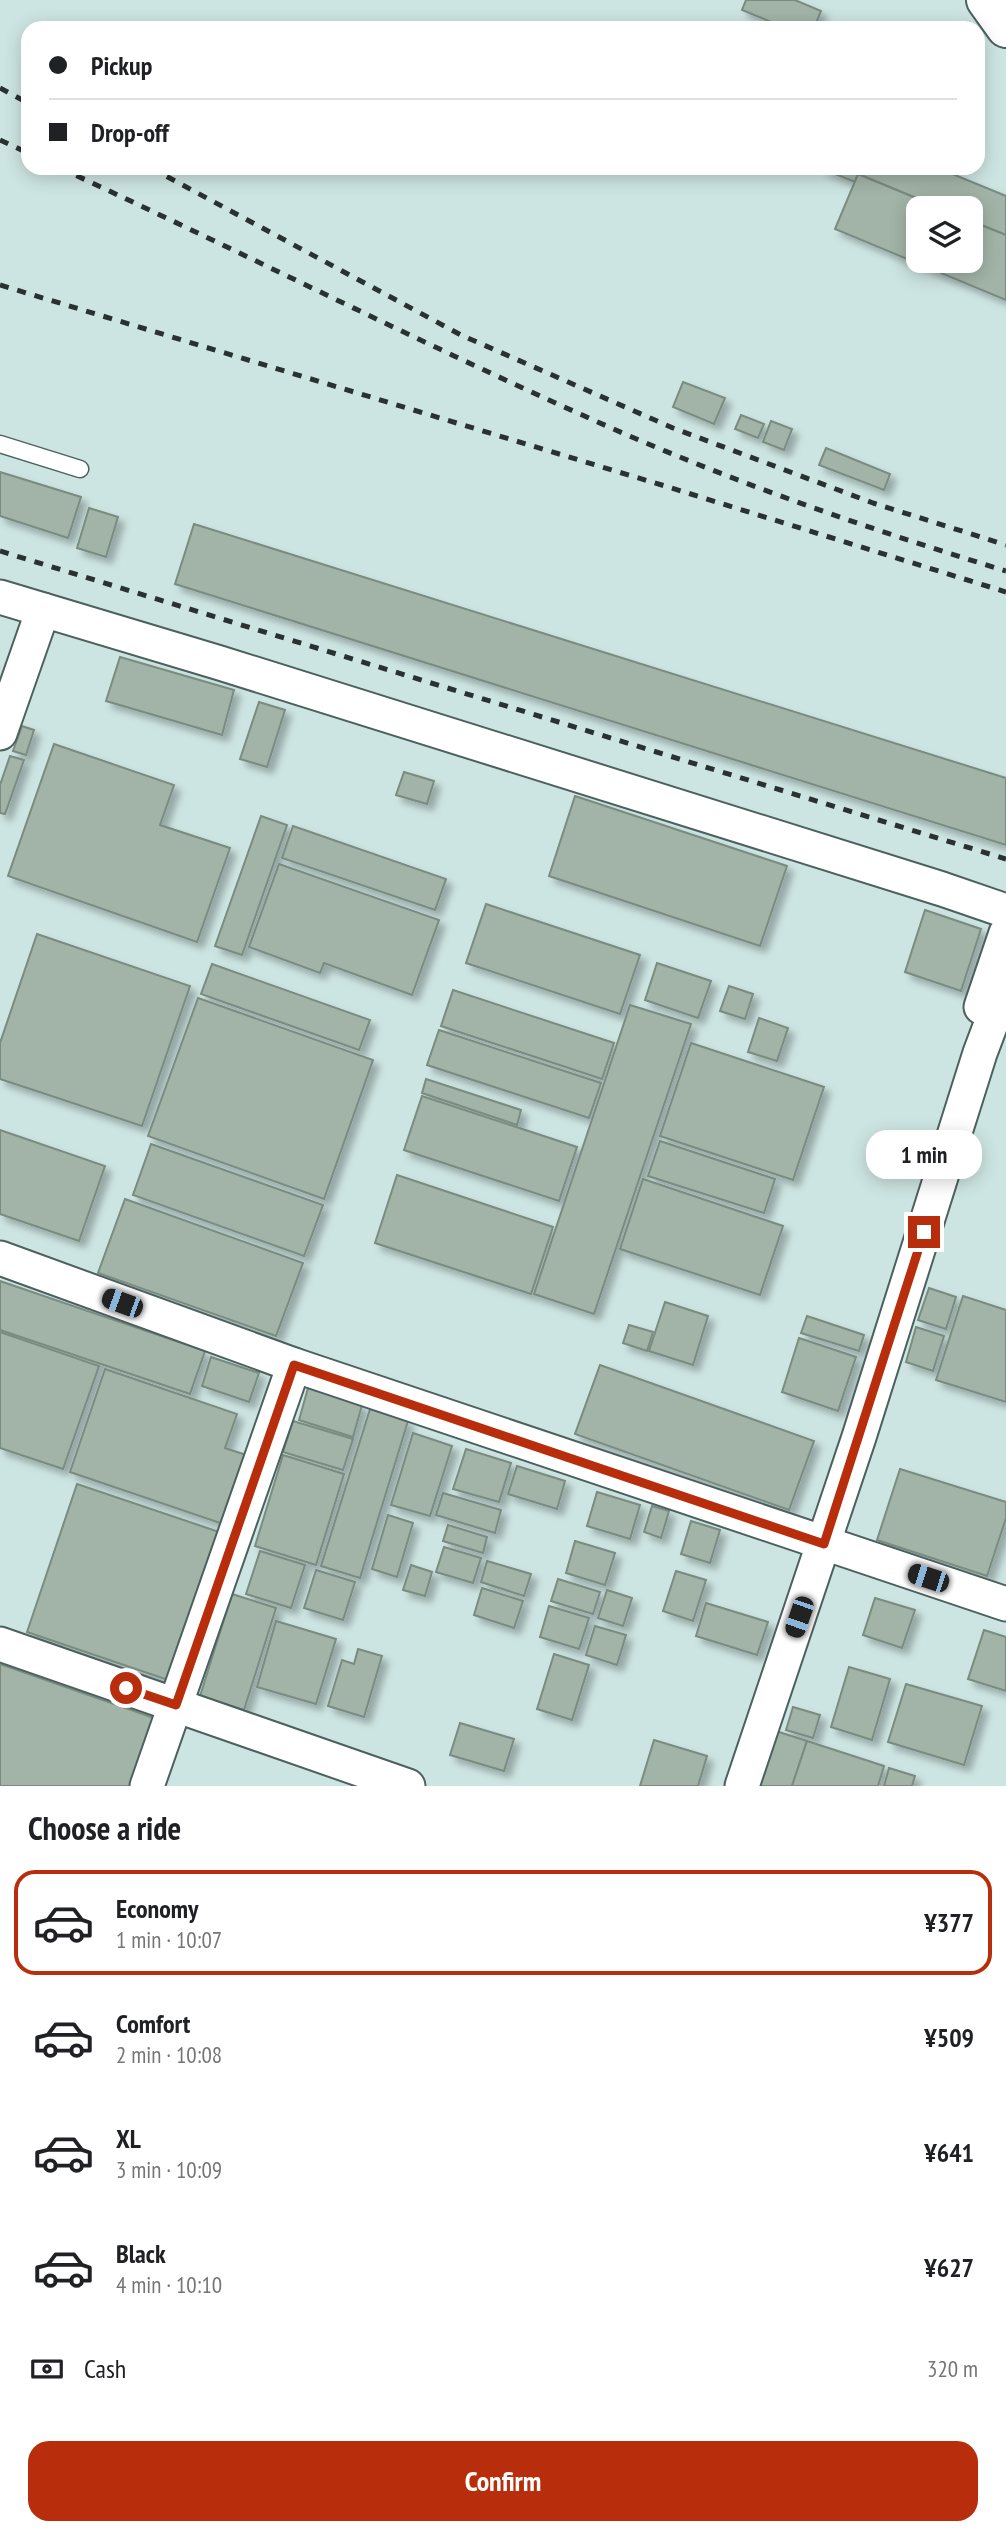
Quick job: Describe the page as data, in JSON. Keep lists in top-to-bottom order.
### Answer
{
  "page": {
    "banner": ["Pickup", "Drop-off"],
    "bubble": "1 min",
    "heading": "Choose a ride",
    "list": [
      {
        "name": "Economy",
        "note": "1 min · 10:07",
        "value": "¥377"
      },
      {
        "name": "Comfort",
        "note": "2 min · 10:08",
        "value": "¥509"
      },
      {
        "name": "XL",
        "note": "3 min · 10:09",
        "value": "¥641"
      },
      {
        "name": "Black",
        "note": "4 min · 10:10",
        "value": "¥627"
      }
    ],
    "pay": ["Cash", "320 m"],
    "buttons": "Confirm"
  }
}
